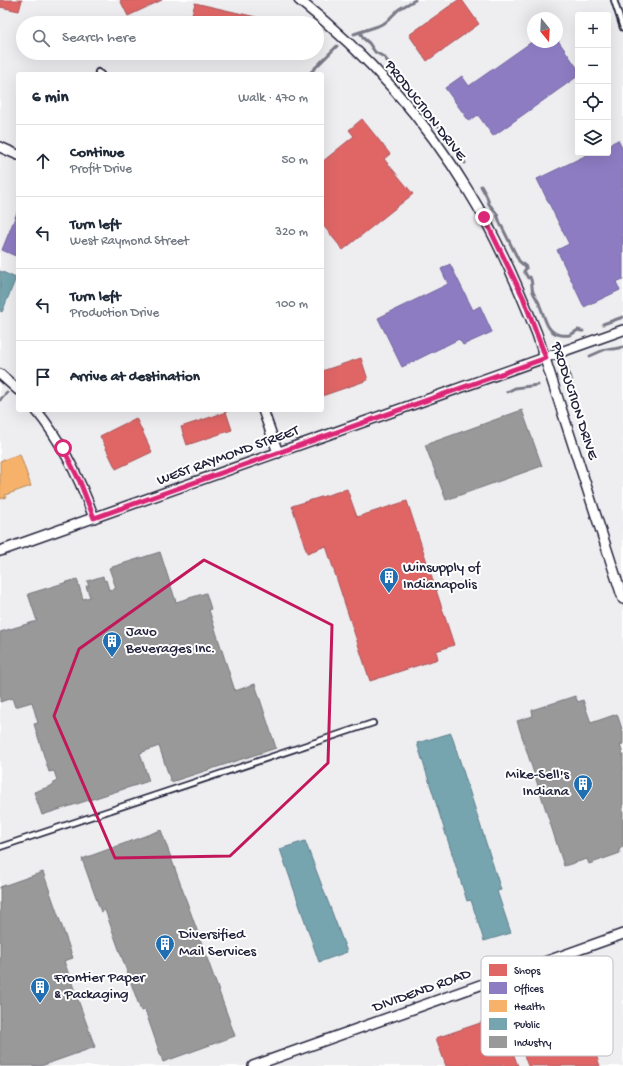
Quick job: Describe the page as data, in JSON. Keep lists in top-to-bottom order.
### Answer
{
  "streets": {
    "street": ["PRODUCTION DRIVE", "WEST RAYMOND STREET", "DIVIDEND ROAD"]
  },
  "crossings": [
    ["PRODUCTION DRIVE", "WEST RAYMOND STREET"]
  ],
  "places": {
    "building": [
      "Winsupply of Indianapolis",
      "Javo Beverages Inc.",
      "Mike-Sell's Indiana",
      "Diversified Mail Services",
      "Frontier Paper & Packaging"
    ]
  },
  "legend": [
    "Shops",
    "Offices",
    "Health",
    "Public",
    "Industry"
  ],
  "north": "bottom",
  "page": {
    "map_buttons": ["+", "−"],
    "search": "Search here",
    "heading": ["6 min", "Walk · 470 m"],
    "list": [
      ["Continue", "Profit Drive", "50 m"],
      ["Turn left", "West Raymond Street", "320 m"],
      ["Turn left", "Production Drive", "100 m"],
      "Arrive at destination"
    ]
  }
}
